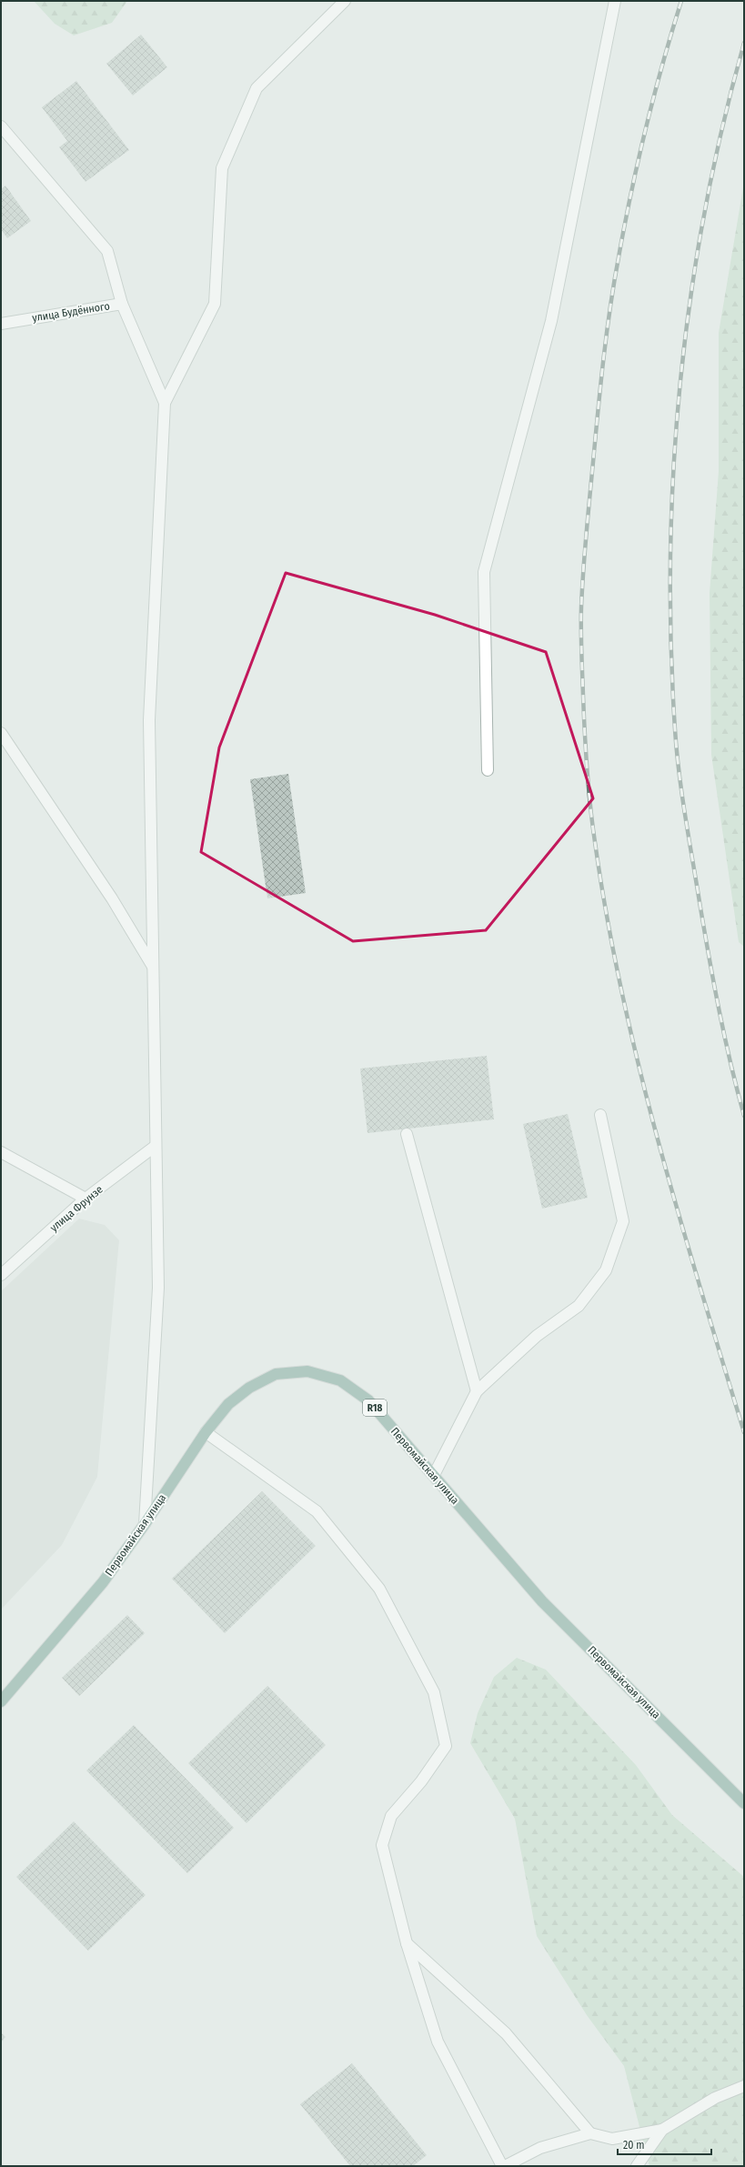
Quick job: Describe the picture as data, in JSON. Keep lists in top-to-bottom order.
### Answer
{
  "streets": {
    "main road": ["R18", "Первомайская улица"],
    "street": ["улица Будённого", "улица Фрунзе"]
  },
  "scale_bar": "20 m"
}
